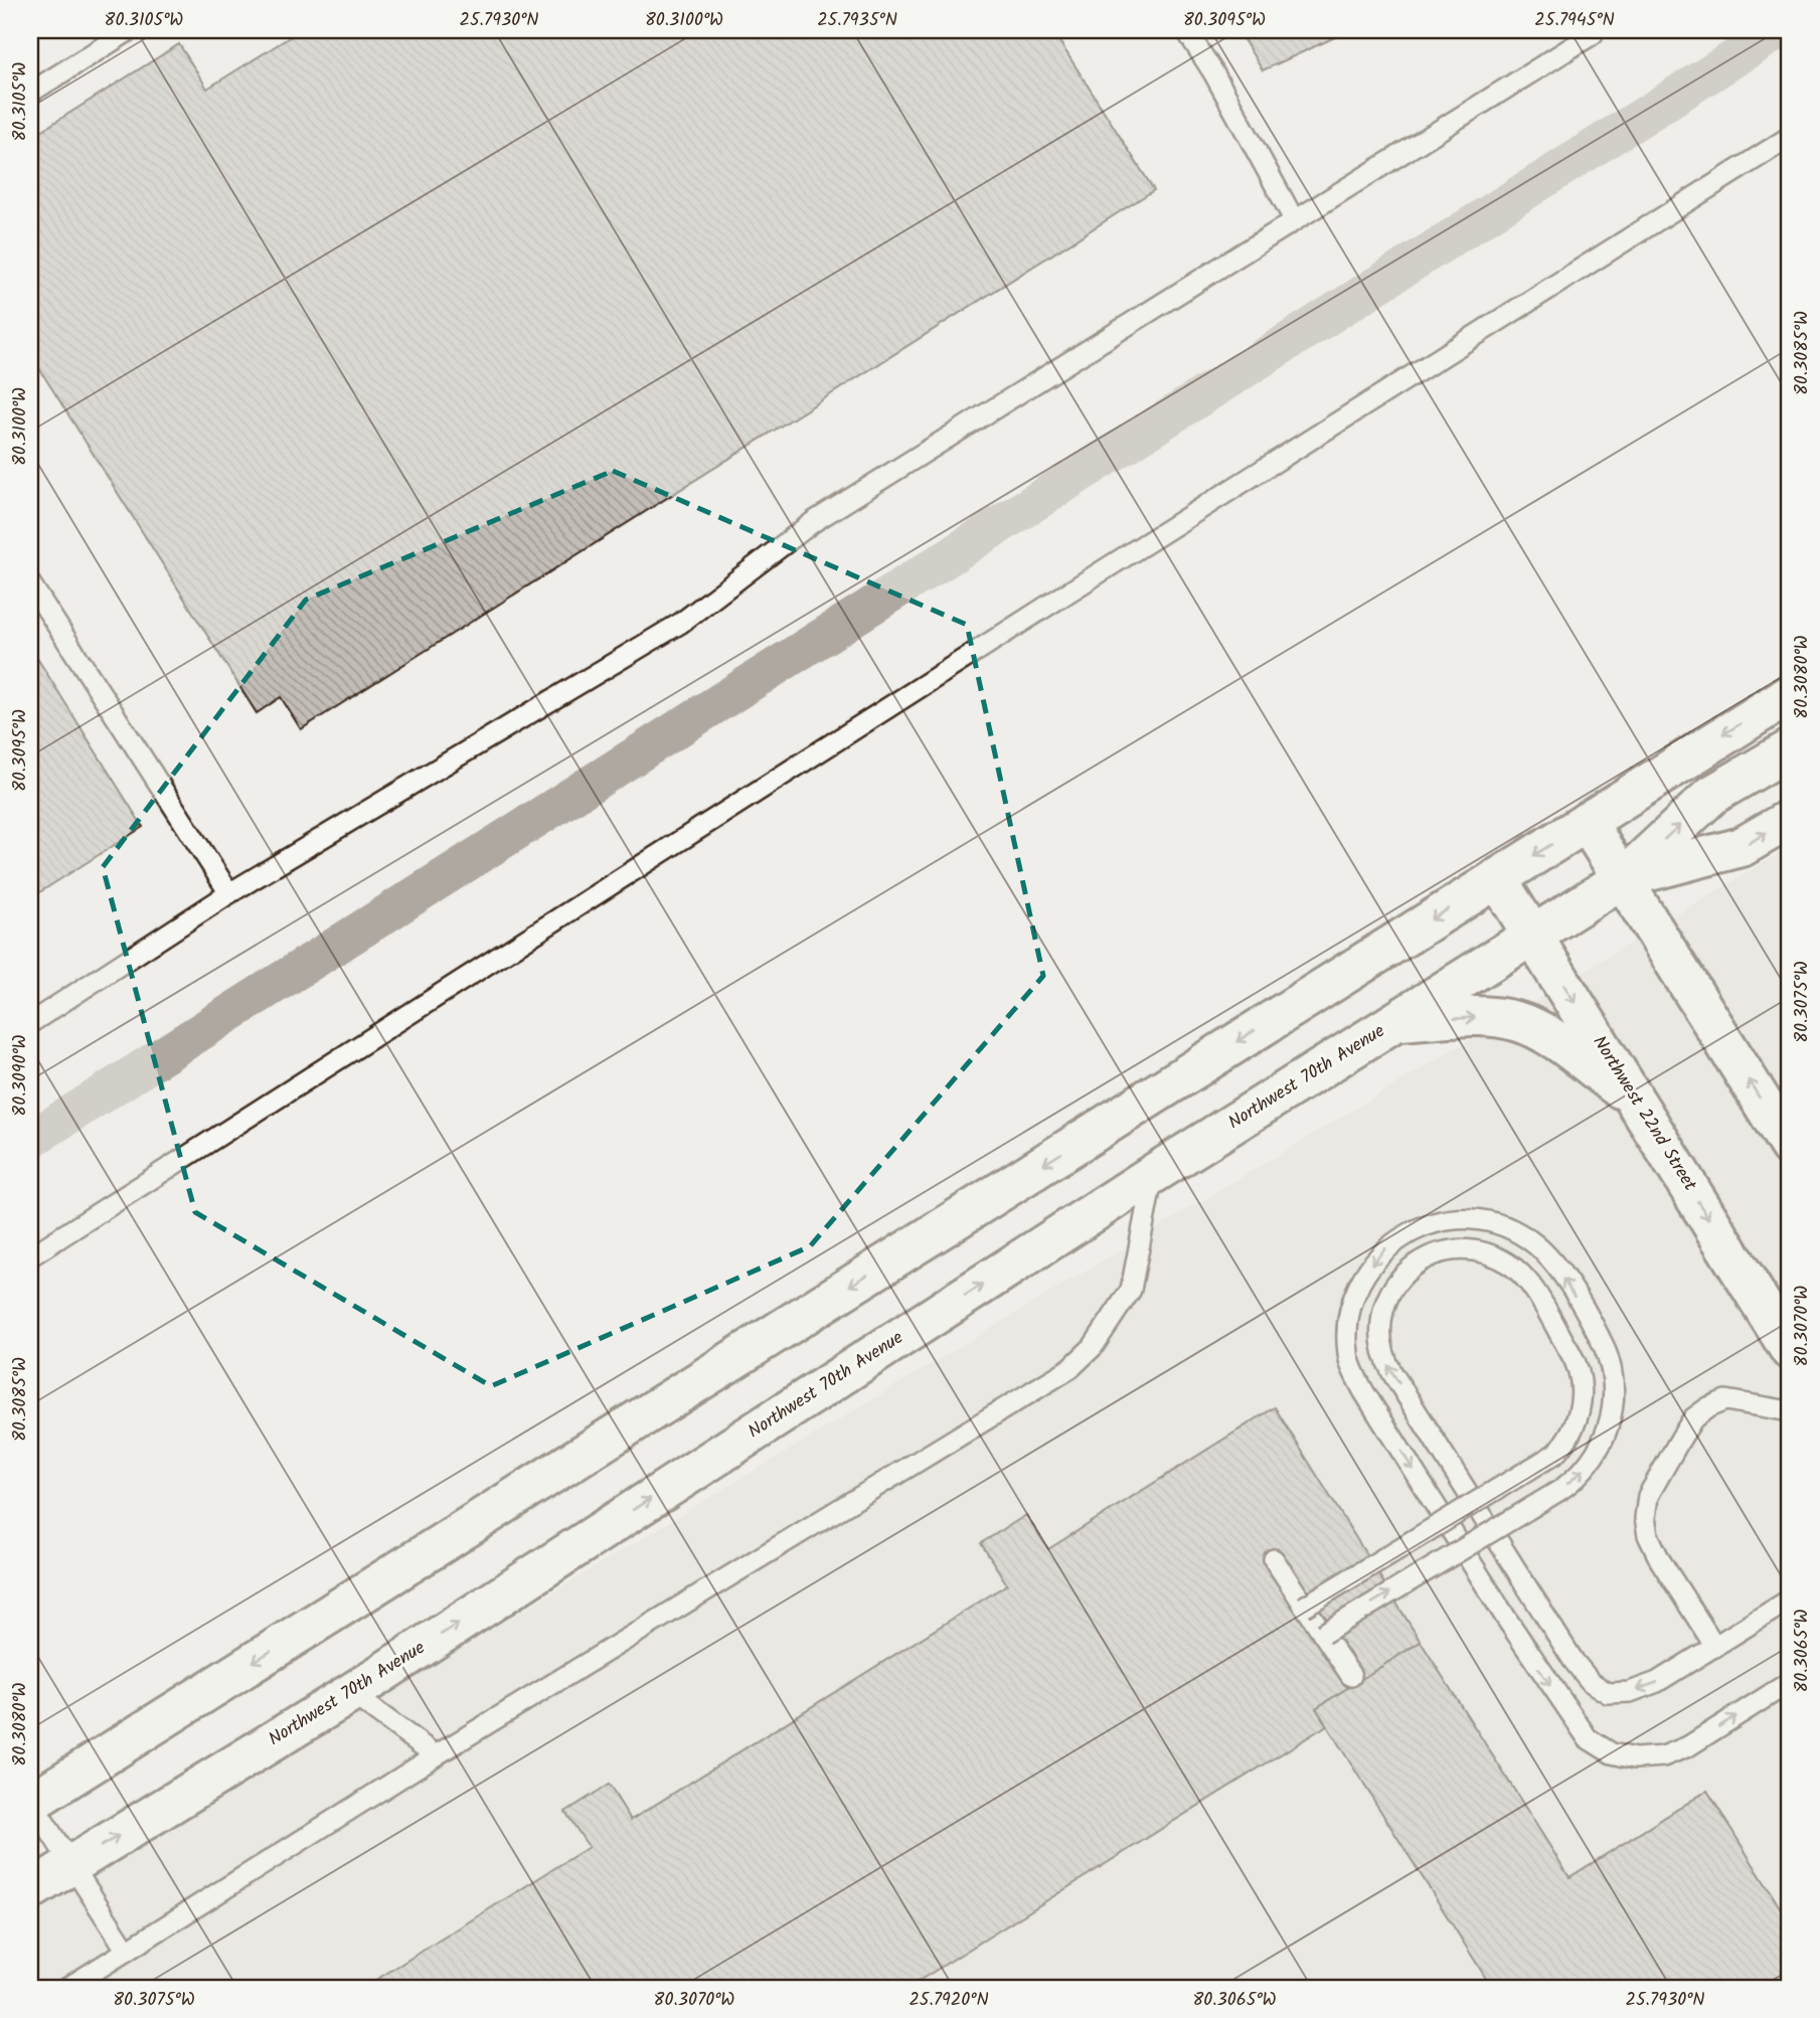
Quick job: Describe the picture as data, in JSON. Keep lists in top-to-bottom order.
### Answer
{
  "streets": {
    "main road": ["Northwest 70th Avenue", "Northwest 22nd Street"]
  },
  "crossings": [
    ["Northwest 70th Avenue", "Northwest 22nd Street"]
  ],
  "coordinates": [
    "80.3105°W",
    "25.7930°N",
    "80.3100°W",
    "25.7935°N",
    "80.3095°W",
    "25.7945°N",
    "80.3085°W",
    "80.3080°W",
    "80.3075°W",
    "80.3090°W",
    "80.3070°W",
    "80.3065°W",
    "25.7920°N"
  ]
}
